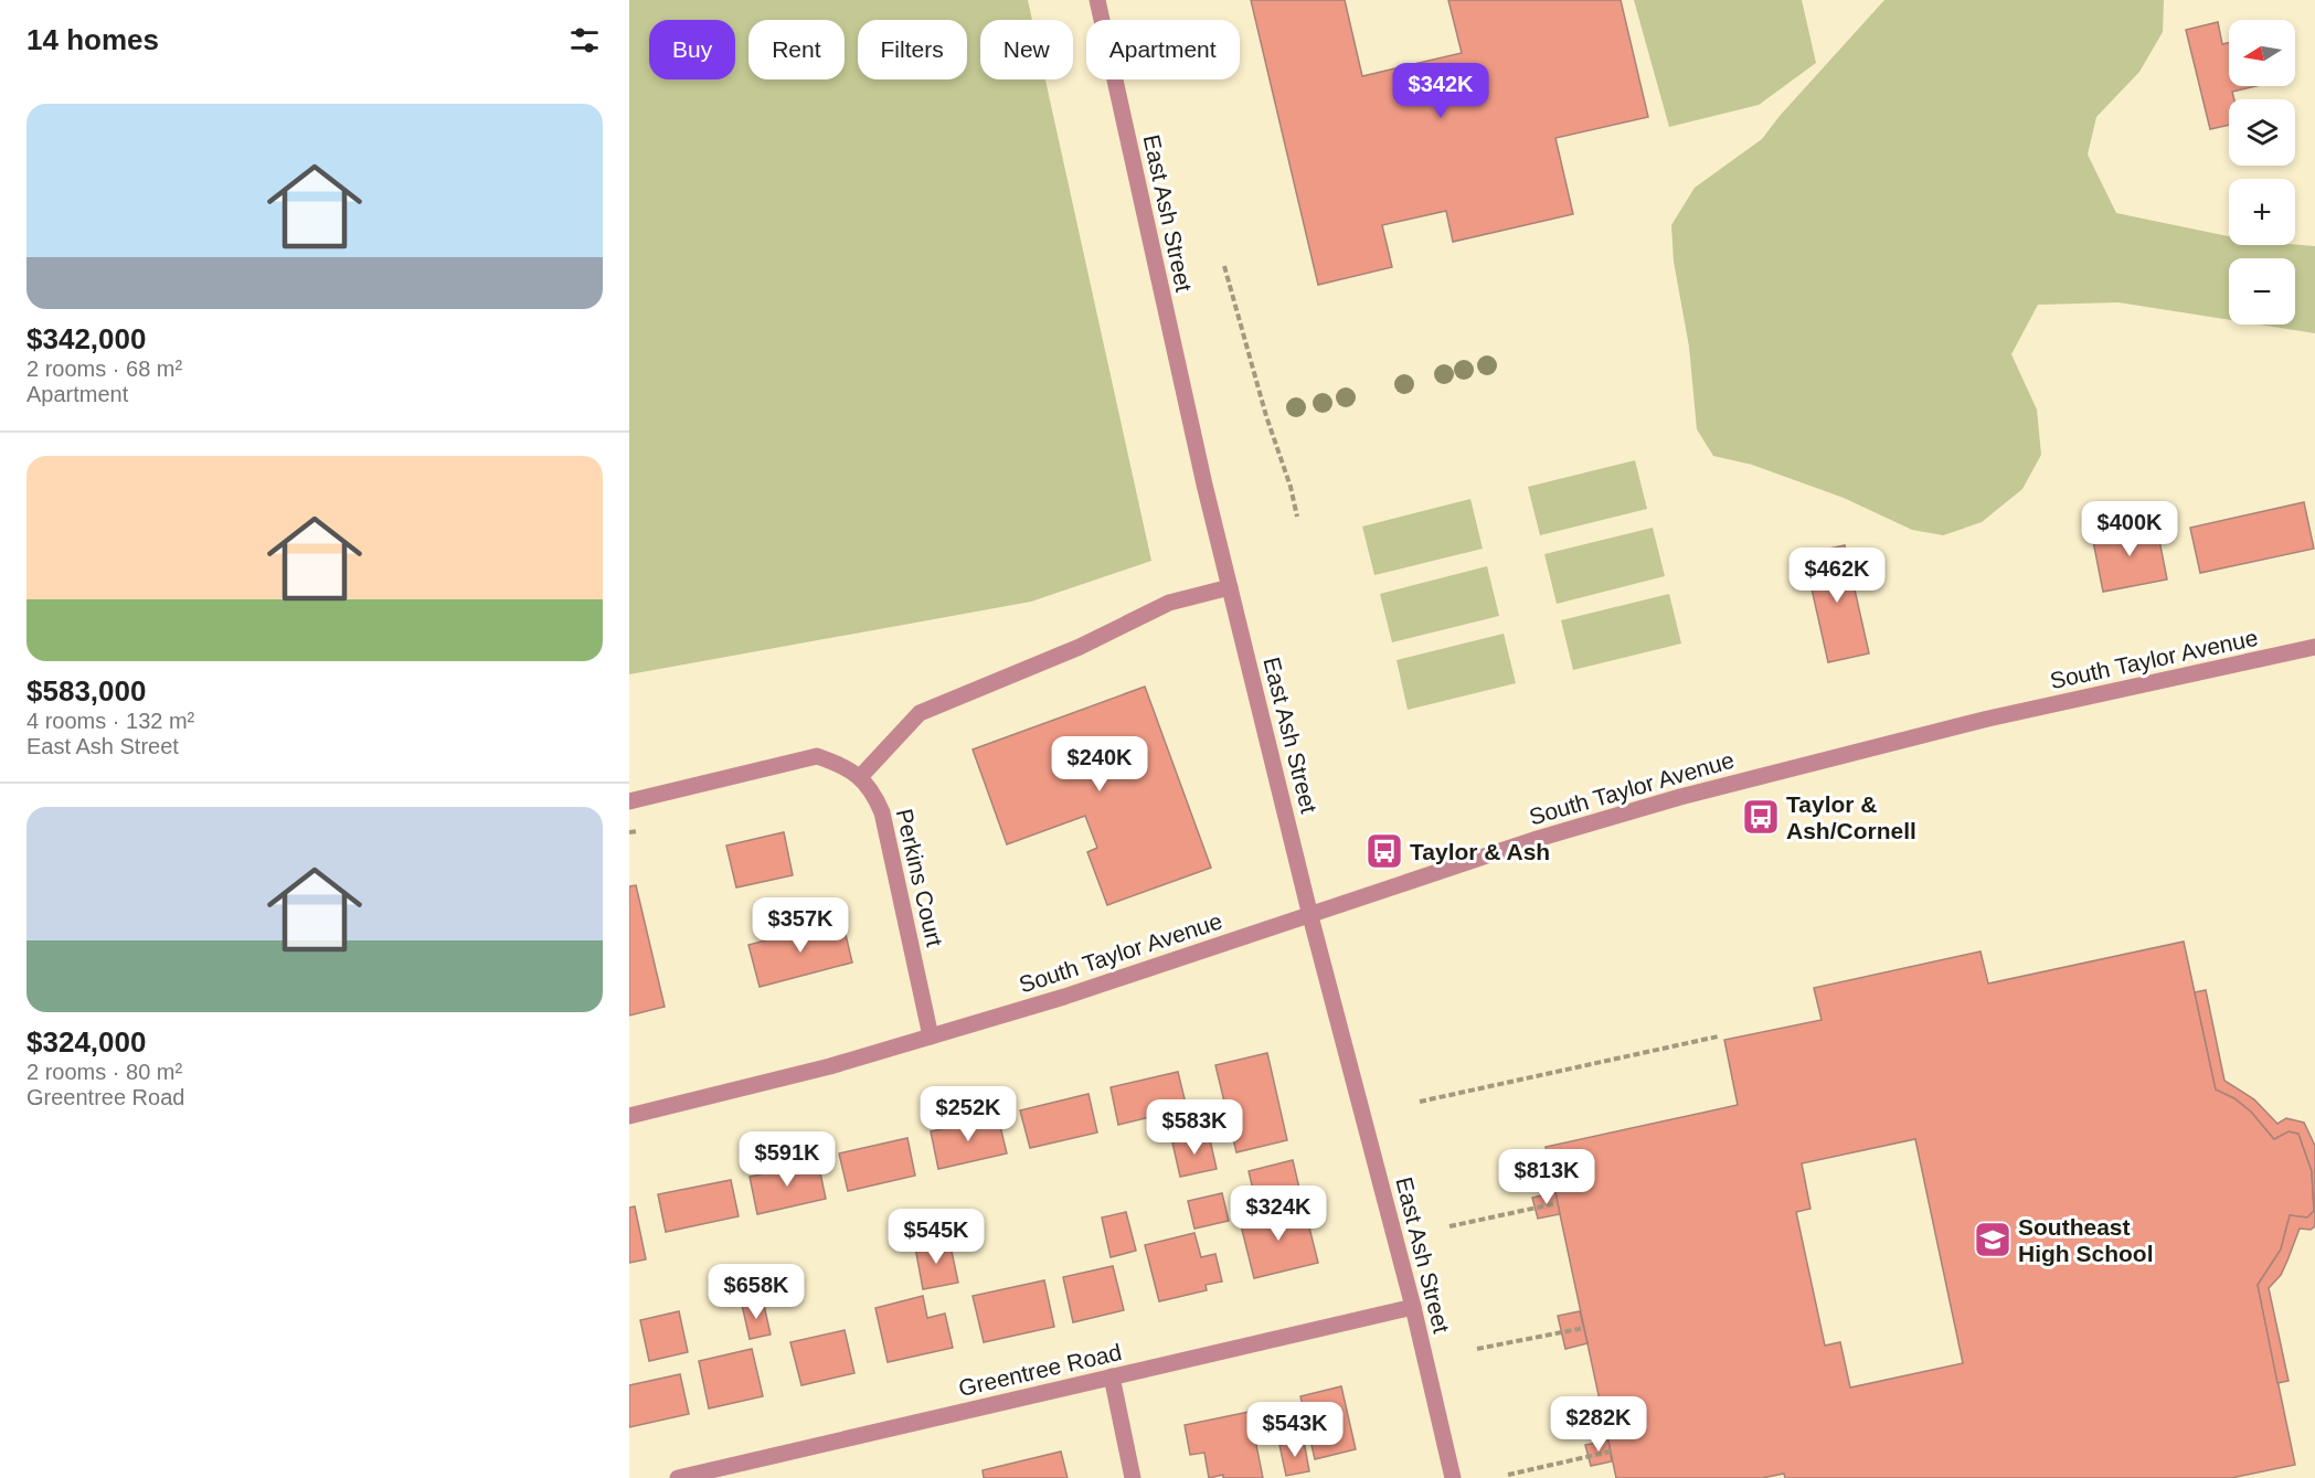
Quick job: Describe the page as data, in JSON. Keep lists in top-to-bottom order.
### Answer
{
  "streets": {
    "street": [
      "East Ash Street",
      "South Taylor Avenue",
      "Perkins Court",
      "Greentree Road"
    ]
  },
  "crossings": [
    ["East Ash Street", "South Taylor Avenue"],
    ["East Ash Street", "Greentree Road"],
    ["South Taylor Avenue", "Perkins Court"]
  ],
  "places": {
    "bus stop": ["Taylor & Ash/Cornell", "Taylor & Ash"],
    "school or university": ["Southeast High School"]
  },
  "north": "left",
  "page": {
    "heading": "14 homes",
    "map_buttons": ["+", "−"],
    "chip": [
      "Buy",
      "Rent",
      "Filters",
      "New",
      "Apartment"
    ],
    "price": [
      "$342K",
      "$400K",
      "$462K",
      "$240K",
      "$357K",
      "$252K",
      "$583K",
      "$591K",
      "$813K",
      "$324K",
      "$545K",
      "$658K",
      "$282K",
      "$543K"
    ],
    "list": [
      {
        "name": "$342,000",
        "note": "2 rooms · 68 m² · Apartment"
      },
      {
        "name": "$583,000",
        "note": "4 rooms · 132 m² · East Ash Street"
      },
      {
        "name": "$324,000",
        "note": "2 rooms · 80 m² · Greentree Road"
      }
    ]
  }
}
